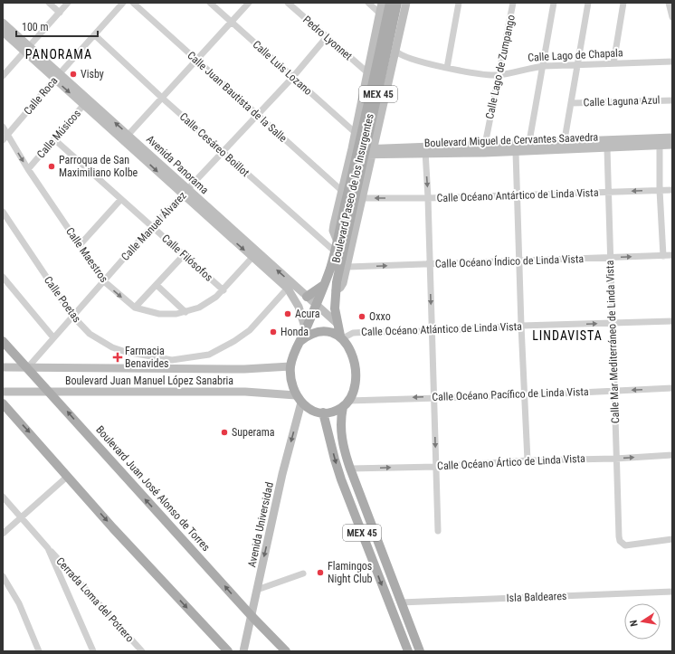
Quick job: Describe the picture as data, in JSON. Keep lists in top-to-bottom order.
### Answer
{
  "streets": {
    "main road": ["MEX 45", "Boulevard Paseo de los Insurgentes", "Boulevard Juan José Alonso de Torres"],
    "street": [
      "Pedro Lyonnet",
      "Calle Lago de Chapala",
      "Calle Lago de Zumpango",
      "Calle Luis Lozano",
      "Calle Roca",
      "Calle Juan Bautista de la Salle",
      "Calle Laguna Azul",
      "Calle Músicos",
      "Boulevard Miguel de Cervantes Saavedra",
      "Calle Cesáreo Boillot",
      "Avenida Panorama",
      "Calle Océano Antártico de Linda Vista",
      "Calle Manuel Álvarez",
      "Calle Maestros",
      "Calle Filósofos",
      "Calle Océano Índico de Linda Vista",
      "Calle Poetas",
      "Calle Océano Atlántico de Linda Vista",
      "Calle Mar Mediterráneo de Linda Vista",
      "Boulevard Juan Manuel López Sanabria",
      "Calle Océano Pacífico de Linda Vista",
      "Calle Océano Ártico de Linda Vista",
      "Avenida Universidad",
      "Isla Baldeares",
      "Cerrada Loma del Potrero"
    ]
  },
  "crossings": [
    ["Pedro Lyonnet", "Boulevard Paseo de los Insurgentes"],
    ["Pedro Lyonnet", "Calle Manuel Álvarez"],
    ["Calle Lago de Chapala", "Calle Lago de Zumpango"],
    ["Calle Lago de Chapala", "Boulevard Paseo de los Insurgentes"],
    ["Calle Lago de Zumpango", "Boulevard Miguel de Cervantes Saavedra"],
    ["Calle Luis Lozano", "Boulevard Paseo de los Insurgentes"],
    ["Calle Luis Lozano", "Calle Manuel Álvarez"],
    ["MEX 45", "Boulevard Paseo de los Insurgentes"],
    ["MEX 45", "Calle Océano Atlántico de Linda Vista"],
    ["MEX 45", "Boulevard Juan Manuel López Sanabria"],
    ["MEX 45", "Calle Océano Pacífico de Linda Vista"],
    ["MEX 45", "Calle Océano Ártico de Linda Vista"],
    ["MEX 45", "Avenida Universidad"],
    ["MEX 45", "Isla Baldeares"],
    ["Calle Roca", "Calle Cesáreo Boillot"],
    ["Calle Roca", "Avenida Panorama"],
    ["Calle Roca", "Calle Maestros"],
    ["Calle Juan Bautista de la Salle", "Boulevard Paseo de los Insurgentes"],
    ["Calle Juan Bautista de la Salle", "Calle Manuel Álvarez"],
    ["Calle Músicos", "Avenida Panorama"],
    ["Calle Músicos", "Calle Maestros"],
    ["Calle Músicos", "Calle Filósofos"],
    ["Boulevard Miguel de Cervantes Saavedra", "Boulevard Paseo de los Insurgentes"],
    ["Boulevard Miguel de Cervantes Saavedra", "Calle Mar Mediterráneo de Linda Vista"],
    ["Calle Cesáreo Boillot", "Boulevard Paseo de los Insurgentes"],
    ["Calle Cesáreo Boillot", "Calle Manuel Álvarez"],
    ["Avenida Panorama", "Boulevard Paseo de los Insurgentes"],
    ["Avenida Panorama", "Calle Manuel Álvarez"],
    ["Avenida Panorama", "Calle Maestros"],
    ["Avenida Panorama", "Calle Poetas"],
    ["Boulevard Paseo de los Insurgentes", "Calle Océano Antártico de Linda Vista"],
    ["Boulevard Paseo de los Insurgentes", "Calle Océano Índico de Linda Vista"],
    ["Boulevard Paseo de los Insurgentes", "Calle Océano Atlántico de Linda Vista"],
    ["Boulevard Paseo de los Insurgentes", "Boulevard Juan Manuel López Sanabria"],
    ["Boulevard Paseo de los Insurgentes", "Calle Océano Pacífico de Linda Vista"],
    ["Boulevard Paseo de los Insurgentes", "Avenida Universidad"],
    ["Calle Océano Antártico de Linda Vista", "Calle Mar Mediterráneo de Linda Vista"],
    ["Calle Manuel Álvarez", "Calle Maestros"],
    ["Calle Manuel Álvarez", "Calle Filósofos"],
    ["Calle Manuel Álvarez", "Calle Poetas"],
    ["Calle Manuel Álvarez", "Boulevard Juan Manuel López Sanabria"],
    ["Calle Manuel Álvarez", "Boulevard Juan José Alonso de Torres"],
    ["Calle Maestros", "Calle Filósofos"],
    ["Calle Océano Índico de Linda Vista", "Calle Mar Mediterráneo de Linda Vista"],
    ["Calle Océano Atlántico de Linda Vista", "Calle Mar Mediterráneo de Linda Vista"],
    ["Calle Océano Atlántico de Linda Vista", "Boulevard Juan Manuel López Sanabria"],
    ["Calle Océano Atlántico de Linda Vista", "Calle Océano Pacífico de Linda Vista"],
    ["Calle Océano Atlántico de Linda Vista", "Avenida Universidad"],
    ["Calle Mar Mediterráneo de Linda Vista", "Calle Océano Pacífico de Linda Vista"],
    ["Calle Mar Mediterráneo de Linda Vista", "Calle Océano Ártico de Linda Vista"],
    ["Boulevard Juan Manuel López Sanabria", "Calle Océano Pacífico de Linda Vista"],
    ["Boulevard Juan Manuel López Sanabria", "Boulevard Juan José Alonso de Torres"],
    ["Boulevard Juan Manuel López Sanabria", "Avenida Universidad"],
    ["Calle Océano Pacífico de Linda Vista", "Avenida Universidad"],
    ["Boulevard Juan José Alonso de Torres", "Avenida Universidad"]
  ],
  "one_way": [
    "Calle Océano Antártico de Linda Vista",
    "Calle Océano Índico de Linda Vista",
    "Calle Océano Pacífico de Linda Vista",
    "Calle Océano Ártico de Linda Vista",
    "Avenida Universidad"
  ],
  "districts": ["PANORAMA", "LINDAVISTA"],
  "places": {
    "other": [
      "Visby",
      "Parroqua de San Maximiliano Kolbe",
      "Acura",
      "Oxxo",
      "Honda",
      "Superama",
      "Flamingos Night Club"
    ],
    "health": ["Farmacia Benavides"]
  },
  "scale_bar": "100 m",
  "north": "left"
}
